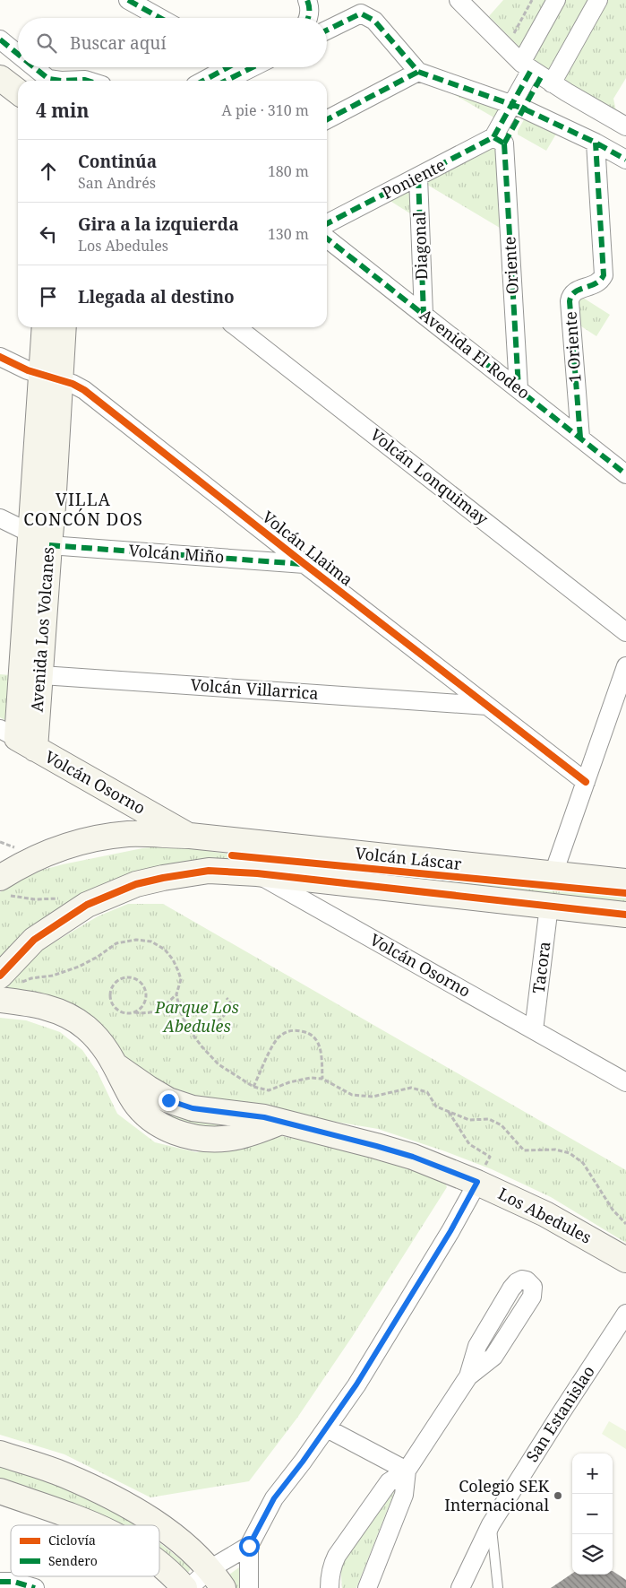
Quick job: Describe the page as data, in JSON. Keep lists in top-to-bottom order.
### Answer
{
  "streets": {
    "street": [
      "Poniente",
      "Diagonal",
      "Oriente",
      "1 Oriente",
      "Avenida El Rodeo",
      "Volcán Lonquimay",
      "Volcán Llaima",
      "Volcán Miño",
      "Avenida Los Volcanes",
      "Volcán Villarrica",
      "Volcán Osorno",
      "Volcán Láscar",
      "Tacora",
      "Los Abedules",
      "San Estanislao"
    ]
  },
  "crossings": [
    ["Poniente", "Diagonal"],
    ["Poniente", "Oriente"],
    ["Diagonal", "Avenida El Rodeo"],
    ["Oriente", "Avenida El Rodeo"],
    ["1 Oriente", "Avenida El Rodeo"],
    ["Volcán Llaima", "Volcán Miño"],
    ["Volcán Llaima", "Avenida Los Volcanes"],
    ["Volcán Llaima", "Volcán Villarrica"],
    ["Volcán Miño", "Avenida Los Volcanes"],
    ["Avenida Los Volcanes", "Volcán Villarrica"],
    ["Avenida Los Volcanes", "Volcán Osorno"],
    ["Volcán Osorno", "Volcán Láscar"],
    ["Volcán Osorno", "Tacora"],
    ["Volcán Láscar", "Tacora"],
    ["Volcán Láscar", "Los Abedules"]
  ],
  "districts": ["VILLA CONCÓN DOS"],
  "parks": ["Parque Los Abedules"],
  "places": ["Colegio SEK Internacional"],
  "legend": ["Ciclovía", "Sendero"],
  "page": {
    "search": "Buscar aquí",
    "heading": ["4 min", "A pie · 310 m"],
    "list": [
      ["Continúa", "San Andrés", "180 m"],
      ["Gira a la izquierda", "Los Abedules", "130 m"],
      "Llegada al destino"
    ],
    "map_buttons": ["+", "−"]
  }
}
